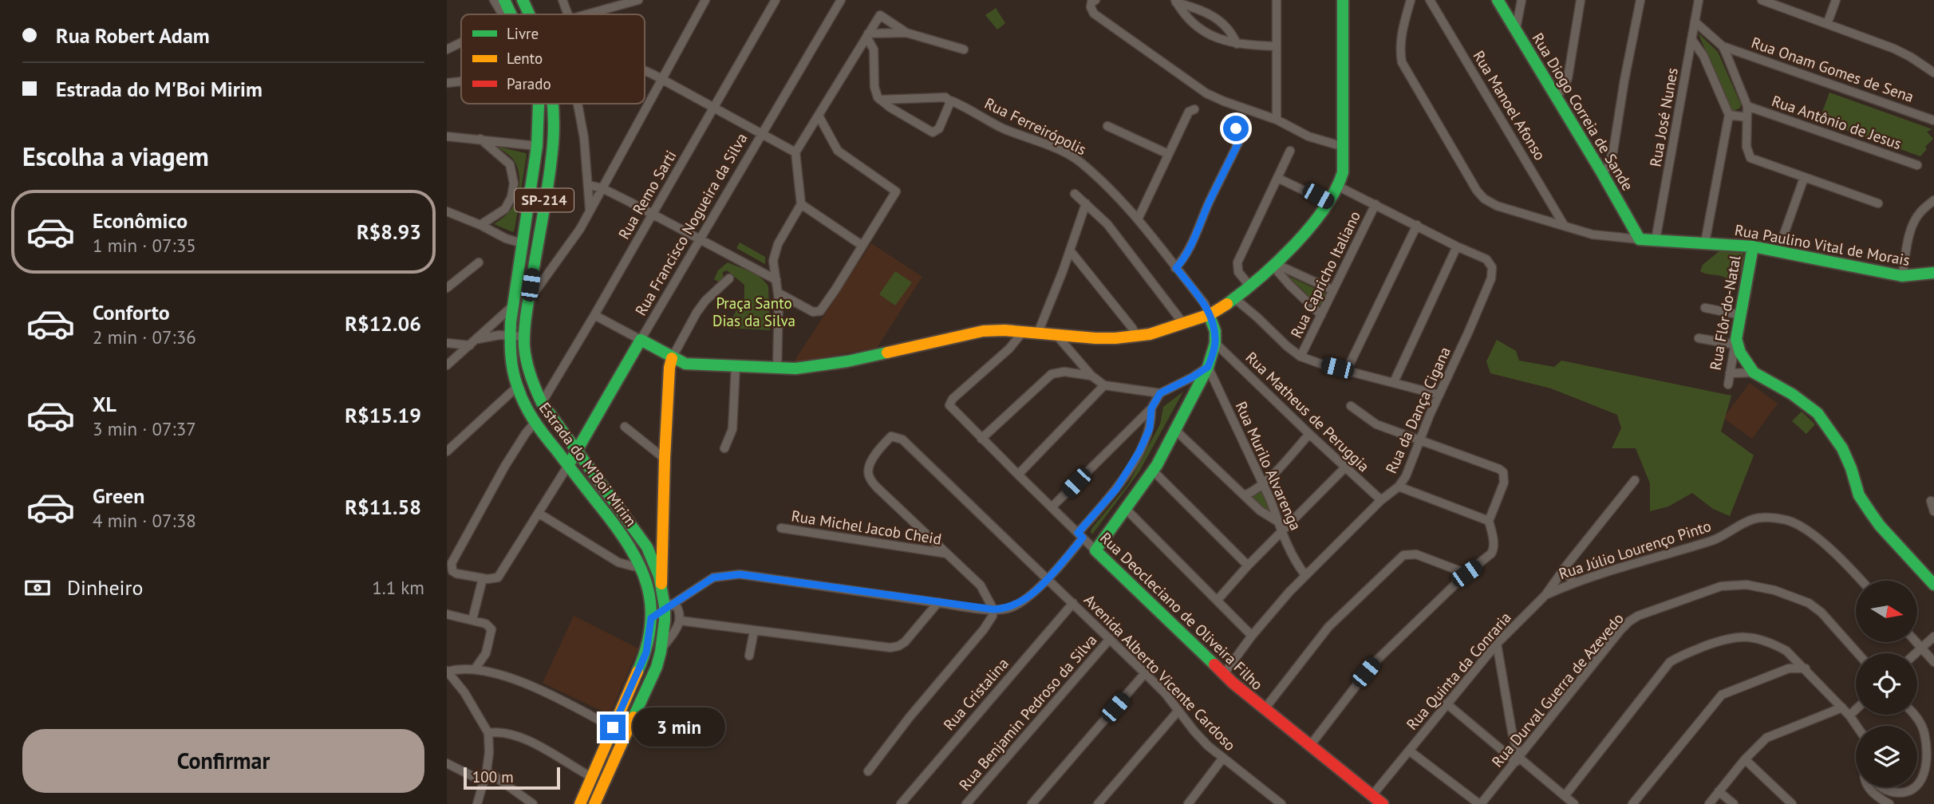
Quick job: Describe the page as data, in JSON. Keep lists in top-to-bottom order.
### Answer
{
  "streets": {
    "street": [
      "Rua Onam Gomes de Sena",
      "Rua Manoel Afonso",
      "Rua Diogo Correia de Sande",
      "Rua José Nunes",
      "Rua Antônio de Jesus",
      "Rua Ferreirópolis",
      "Rua Remo Sarti",
      "SP-214",
      "Rua Francisco Nogueira da Silva",
      "Rua Paulino Vital de Morais",
      "Rua Capricho Italiano",
      "Rua Flôr-do-Natal",
      "Rua da Dança Cigana",
      "Rua Matheus de Peruggia",
      "Estrada do M'Boi Mirim",
      "Rua Murilo Alvarenga",
      "Rua Michel Jacob Cheid",
      "Rua Júlio Lourenço Pinto",
      "Rua Deocleciano de Oliveira Filho",
      "Rua Quinta da Conraria",
      "Avenida Alberto Vicente Cardoso",
      "Rua Durval Guerra de Azevedo",
      "Rua Cristalina",
      "Rua Benjamin Pedroso da Silva"
    ]
  },
  "crossings": [
    ["Rua Diogo Correia de Sande", "Rua Paulino Vital de Morais"],
    ["Rua José Nunes", "Rua Paulino Vital de Morais"],
    ["Rua Remo Sarti", "Estrada do M'Boi Mirim"],
    ["Rua Francisco Nogueira da Silva", "Estrada do M'Boi Mirim"],
    ["Rua Paulino Vital de Morais", "Rua Flôr-do-Natal"],
    ["Rua Capricho Italiano", "Rua da Dança Cigana"],
    ["Rua da Dança Cigana", "Rua Matheus de Peruggia"],
    ["Rua da Dança Cigana", "Rua Murilo Alvarenga"],
    ["Rua da Dança Cigana", "Rua Deocleciano de Oliveira Filho"],
    ["Rua Michel Jacob Cheid", "Avenida Alberto Vicente Cardoso"],
    ["Rua Júlio Lourenço Pinto", "Rua Quinta da Conraria"],
    ["Rua Deocleciano de Oliveira Filho", "Rua Quinta da Conraria"],
    ["Avenida Alberto Vicente Cardoso", "Rua Cristalina"],
    ["Avenida Alberto Vicente Cardoso", "Rua Benjamin Pedroso da Silva"]
  ],
  "parks": ["Praça Santo Dias da Silva"],
  "legend": ["Livre", "Lento", "Parado"],
  "scale_bar": "100 m",
  "north": "right",
  "page": {
    "banner": ["Rua Robert Adam", "Estrada do M'Boi Mirim"],
    "heading": "Escolha a viagem",
    "list": [
      {
        "name": "Econômico",
        "note": "1 min · 07:35",
        "value": "R$8.93"
      },
      {
        "name": "Conforto",
        "note": "2 min · 07:36",
        "value": "R$12.06"
      },
      {
        "name": "XL",
        "note": "3 min · 07:37",
        "value": "R$15.19"
      },
      {
        "name": "Green",
        "note": "4 min · 07:38",
        "value": "R$11.58"
      }
    ],
    "pay": ["Dinheiro", "1.1 km"],
    "bubble": "3 min",
    "buttons": "Confirmar",
    "scale": "100 m"
  }
}
